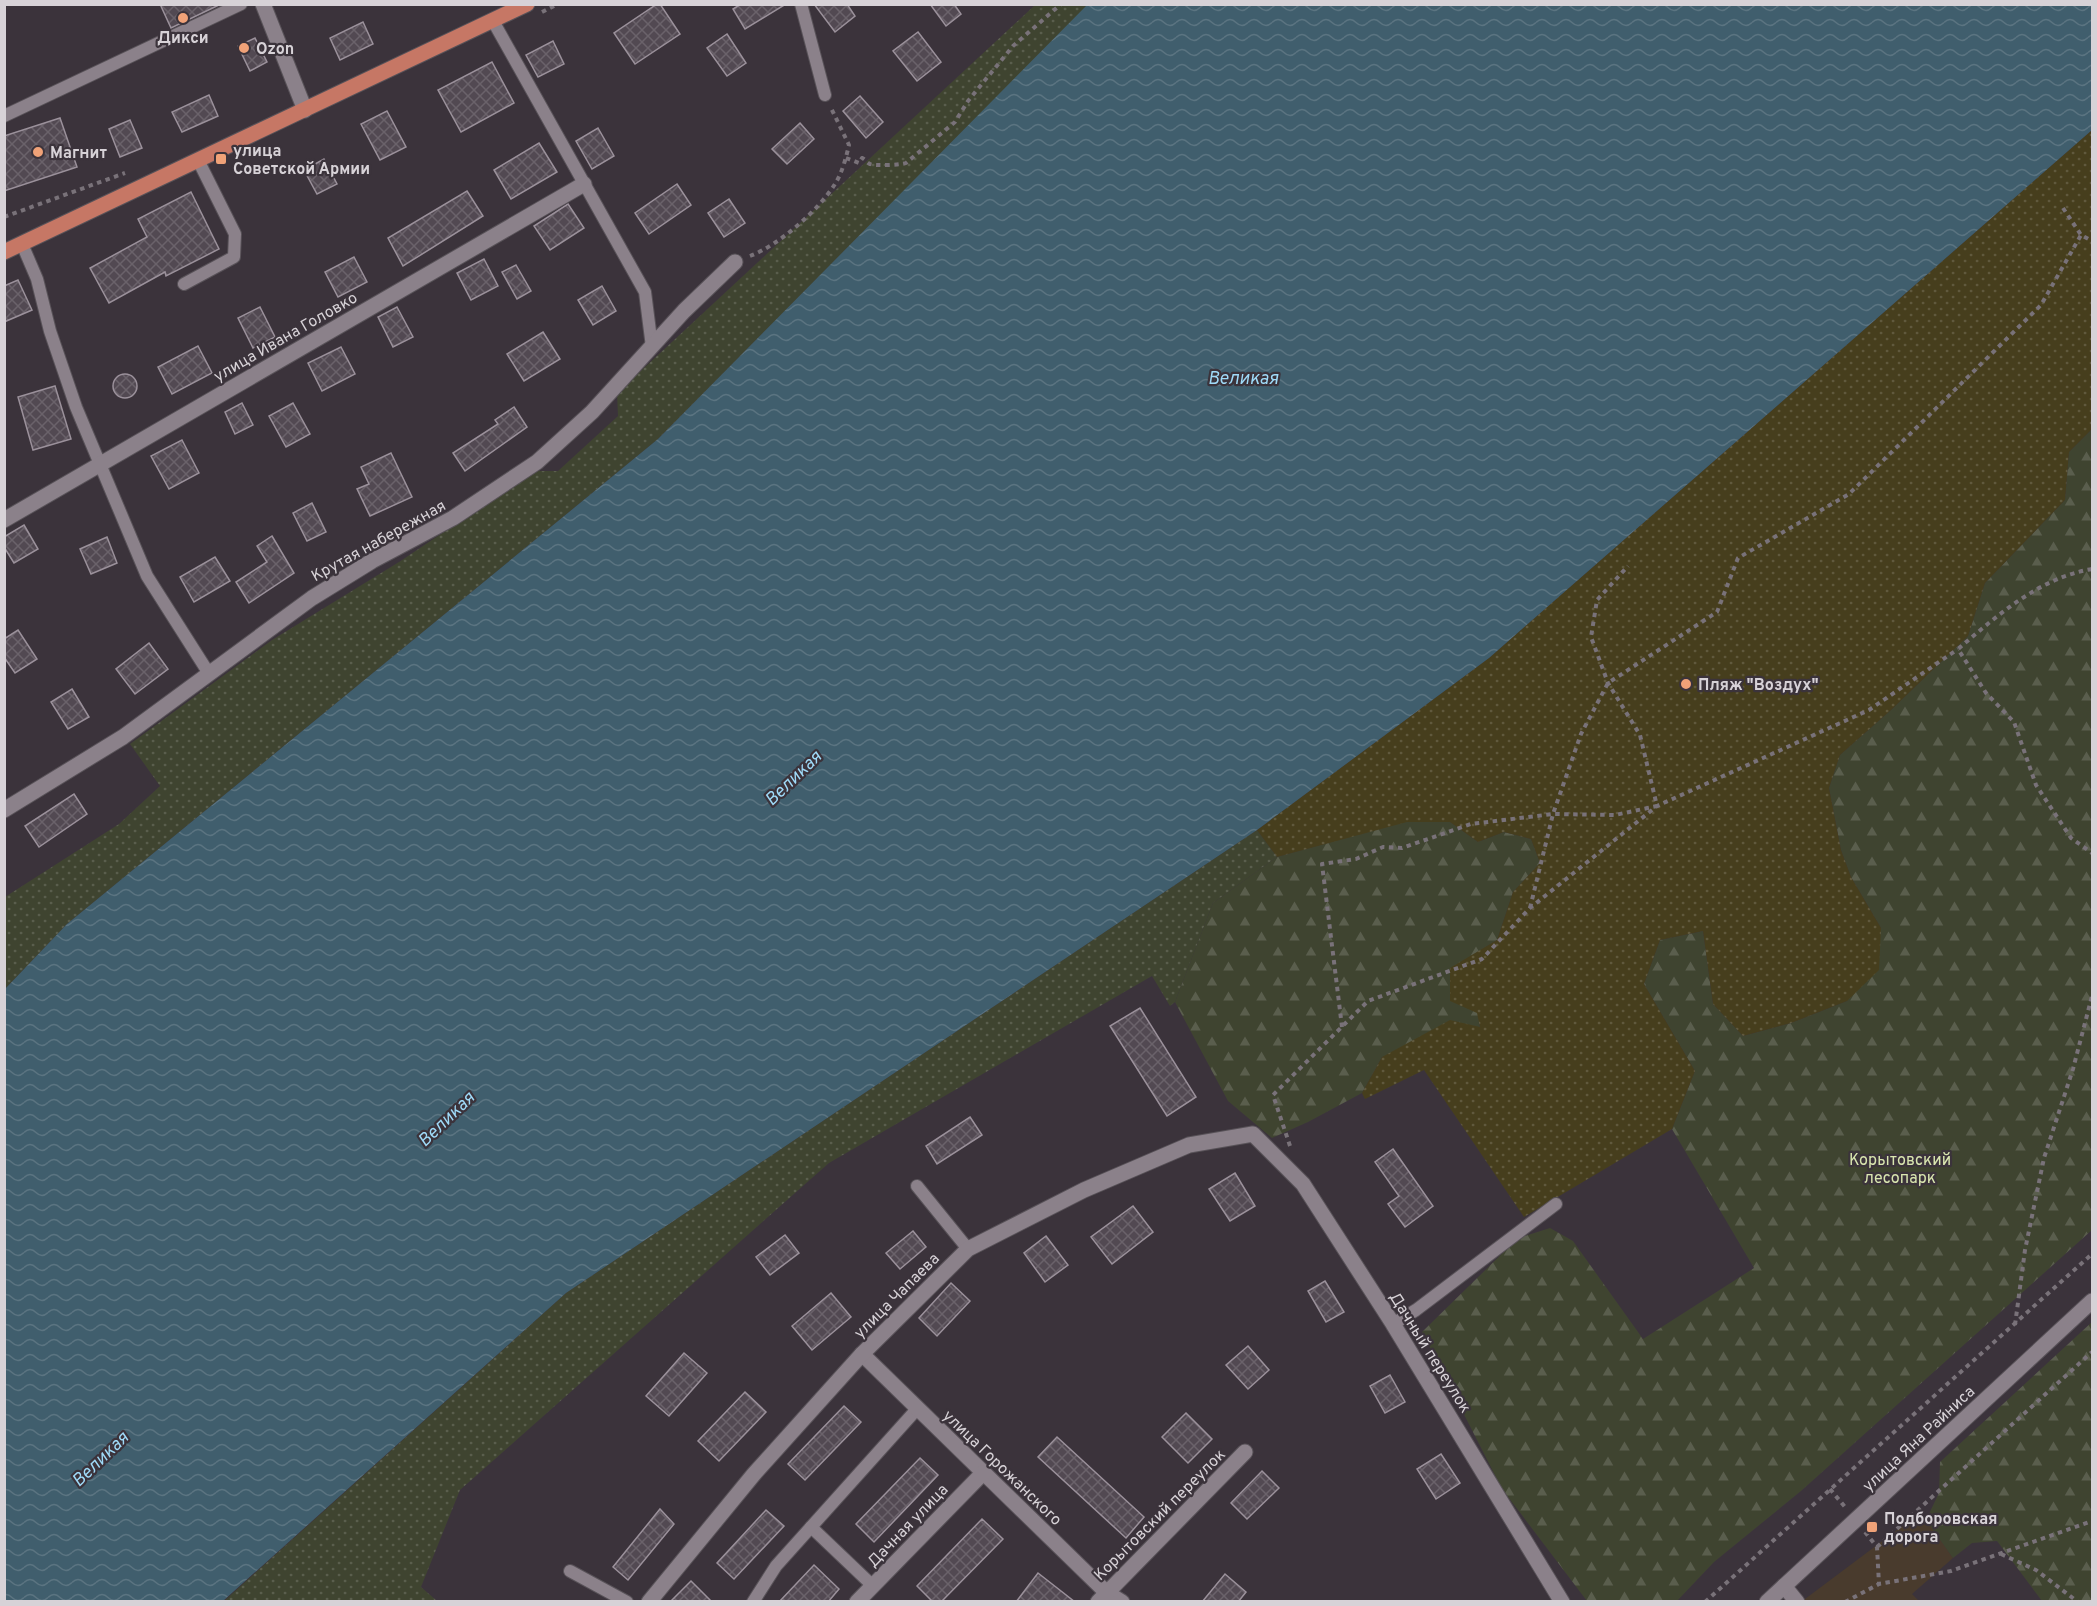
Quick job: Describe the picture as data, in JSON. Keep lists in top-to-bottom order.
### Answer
{
  "streets": {
    "street": [
      "улица Ивана Головко",
      "Крутая набережная",
      "улица Чапаева",
      "Дачный переулок",
      "улица Яна Райниса",
      "улица Горожанского",
      "Корытовский переулок",
      "Дачная улица"
    ]
  },
  "crossings": [
    ["улица Чапаева", "Дачный переулок"],
    ["улица Чапаева", "улица Горожанского"],
    ["улица Горожанского", "Корытовский переулок"],
    ["улица Горожанского", "Дачная улица"]
  ],
  "water": ["Великая"],
  "parks": ["Корытовский лесопарк"],
  "places": {
    "other": [
      "Дикси",
      "Ozon",
      "Магнит",
      "Пляж \"Воздух\""
    ],
    "transit": ["улица Советской Армии", "Подборовская дорога"]
  }
}
